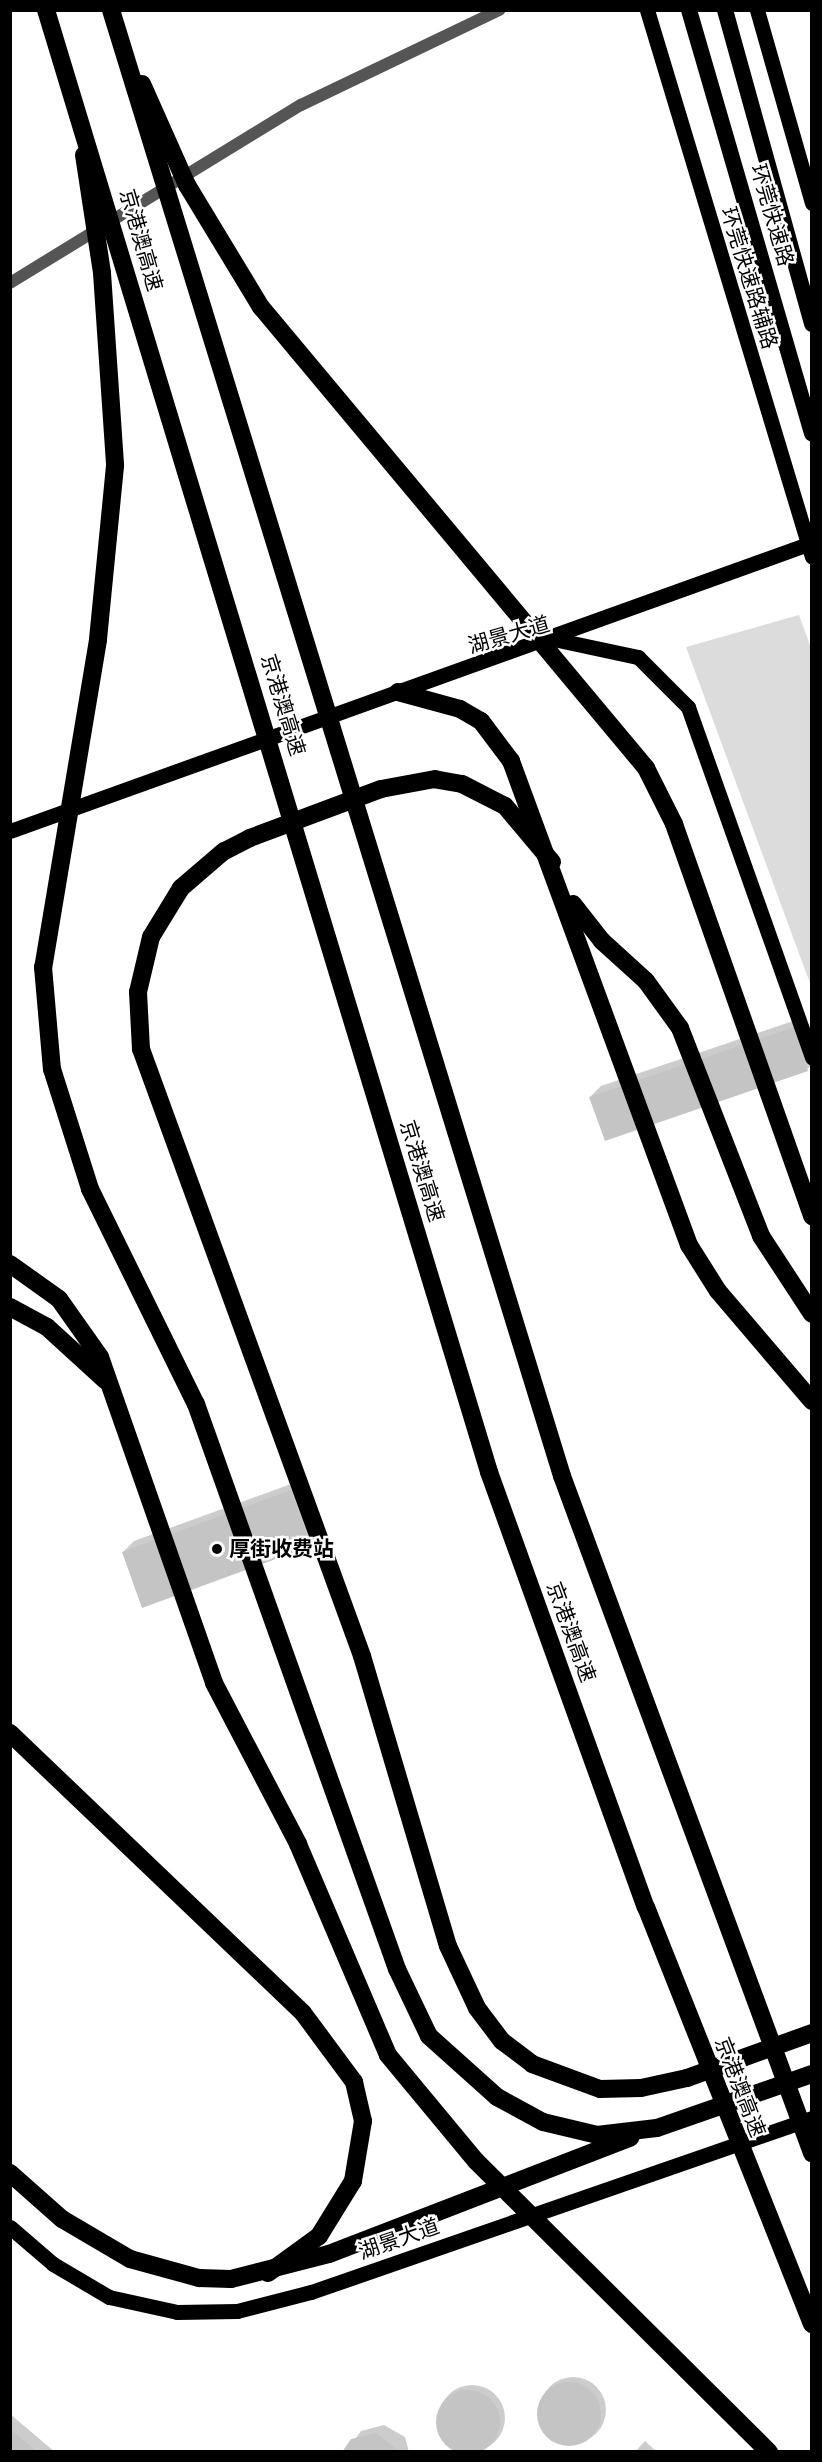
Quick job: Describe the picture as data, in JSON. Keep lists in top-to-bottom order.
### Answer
{
  "streets": {
    "highway": ["环莞快速路", "京港澳高速"],
    "main road": ["环莞快速路辅路", "湖景大道"]
  },
  "places": ["厚街收费站"]
}
